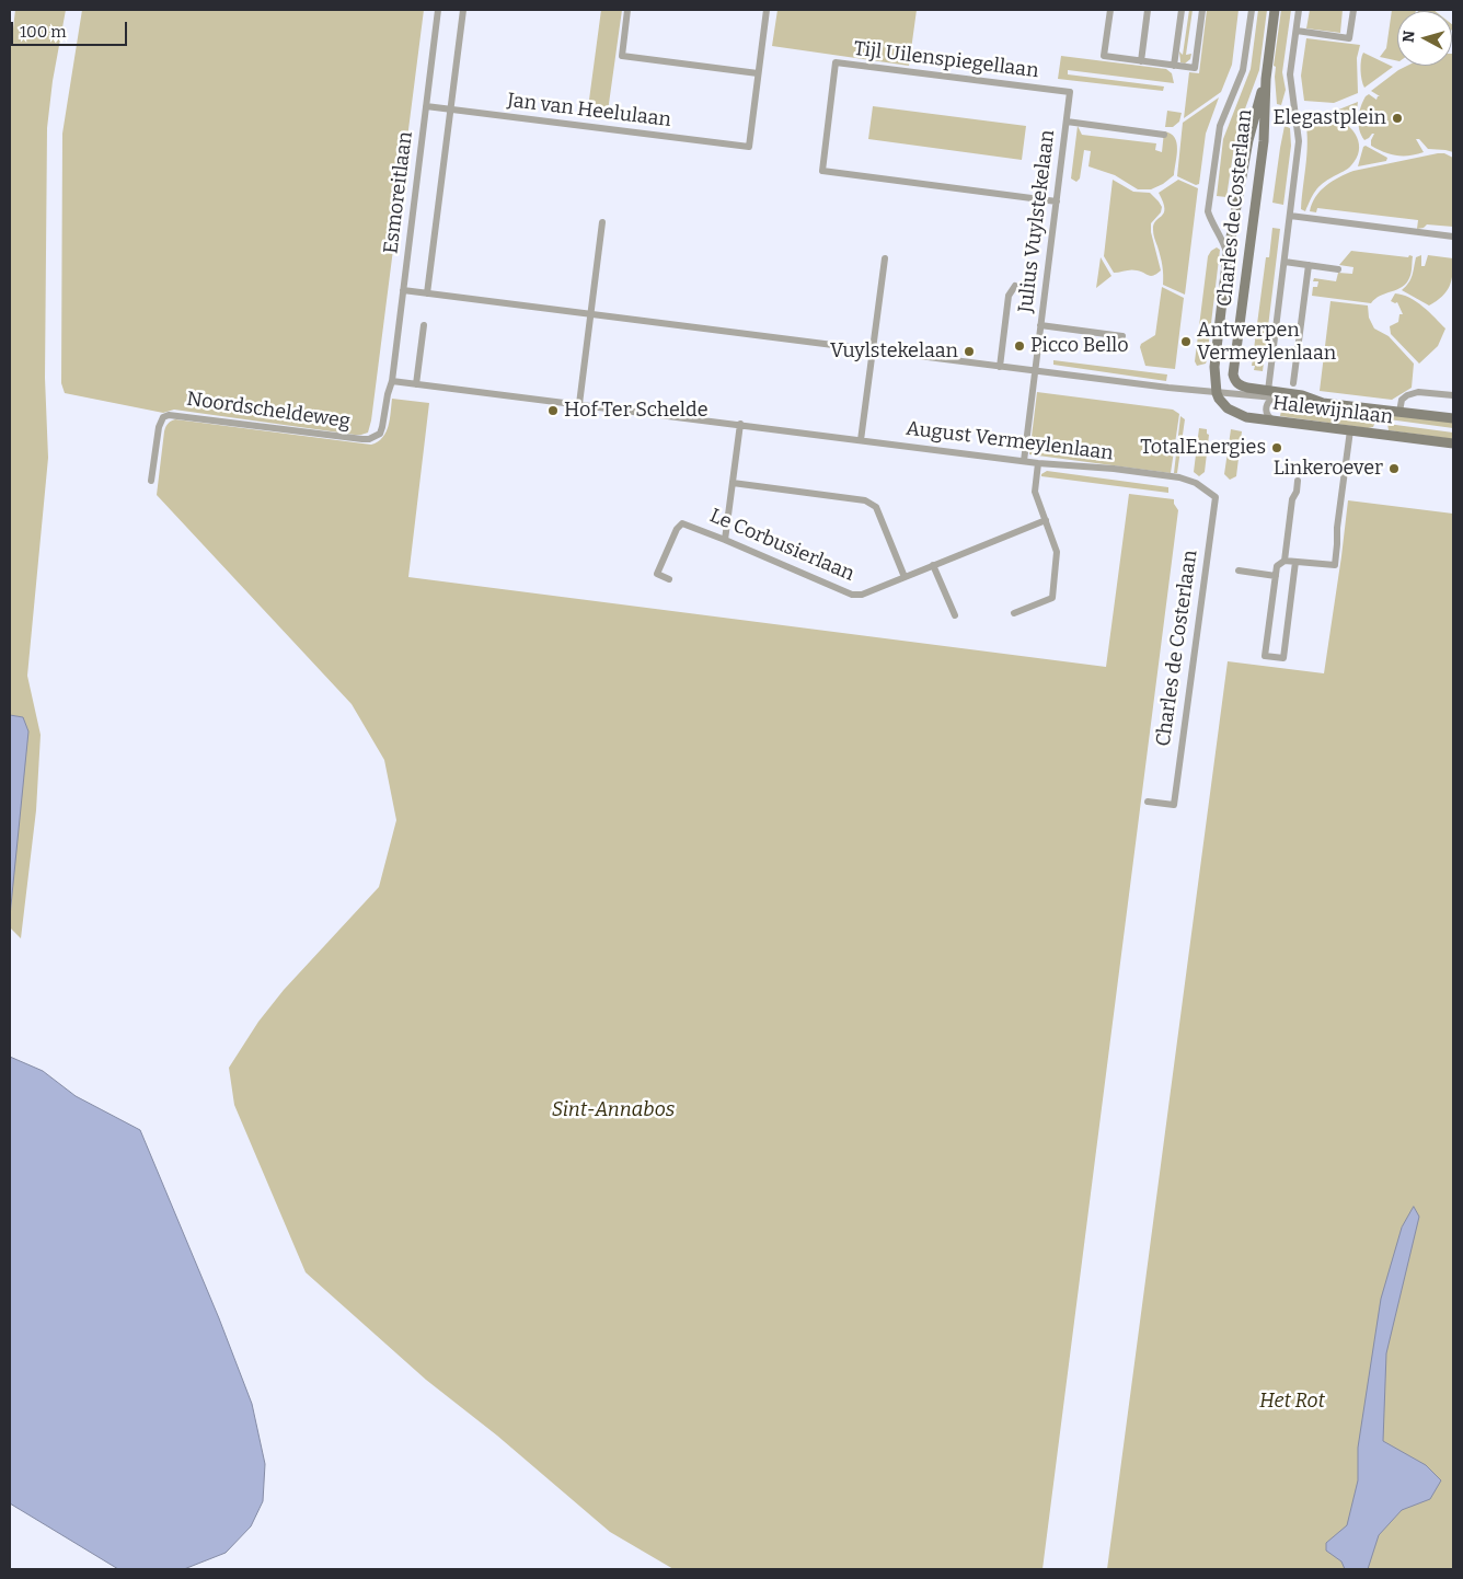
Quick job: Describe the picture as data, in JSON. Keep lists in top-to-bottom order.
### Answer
{
  "streets": {
    "main road": ["Charles de Costerlaan", "Halewijnlaan"],
    "street": [
      "Tijl Uilenspiegellaan",
      "Jan van Heelulaan",
      "Esmoreitlaan",
      "Julius Vuylstekelaan",
      "Noordscheldeweg",
      "August Vermeylenlaan",
      "Le Corbusierlaan"
    ]
  },
  "crossings": [
    ["Tijl Uilenspiegellaan", "Julius Vuylstekelaan"],
    ["Jan van Heelulaan", "Esmoreitlaan"],
    ["Esmoreitlaan", "Noordscheldeweg"],
    ["Esmoreitlaan", "August Vermeylenlaan"],
    ["Charles de Costerlaan", "Halewijnlaan"],
    ["Charles de Costerlaan", "August Vermeylenlaan"],
    ["Julius Vuylstekelaan", "August Vermeylenlaan"],
    ["Noordscheldeweg", "August Vermeylenlaan"]
  ],
  "parks": ["Sint-Annabos", "Het Rot"],
  "places": [
    "Elegastplein",
    "Antwerpen Vermeylenlaan",
    "Picco Bello",
    "Vuylstekelaan",
    "Hof Ter Schelde",
    "TotalEnergies",
    "Linkeroever"
  ],
  "scale_bar": "100 m",
  "north": "left"
}
